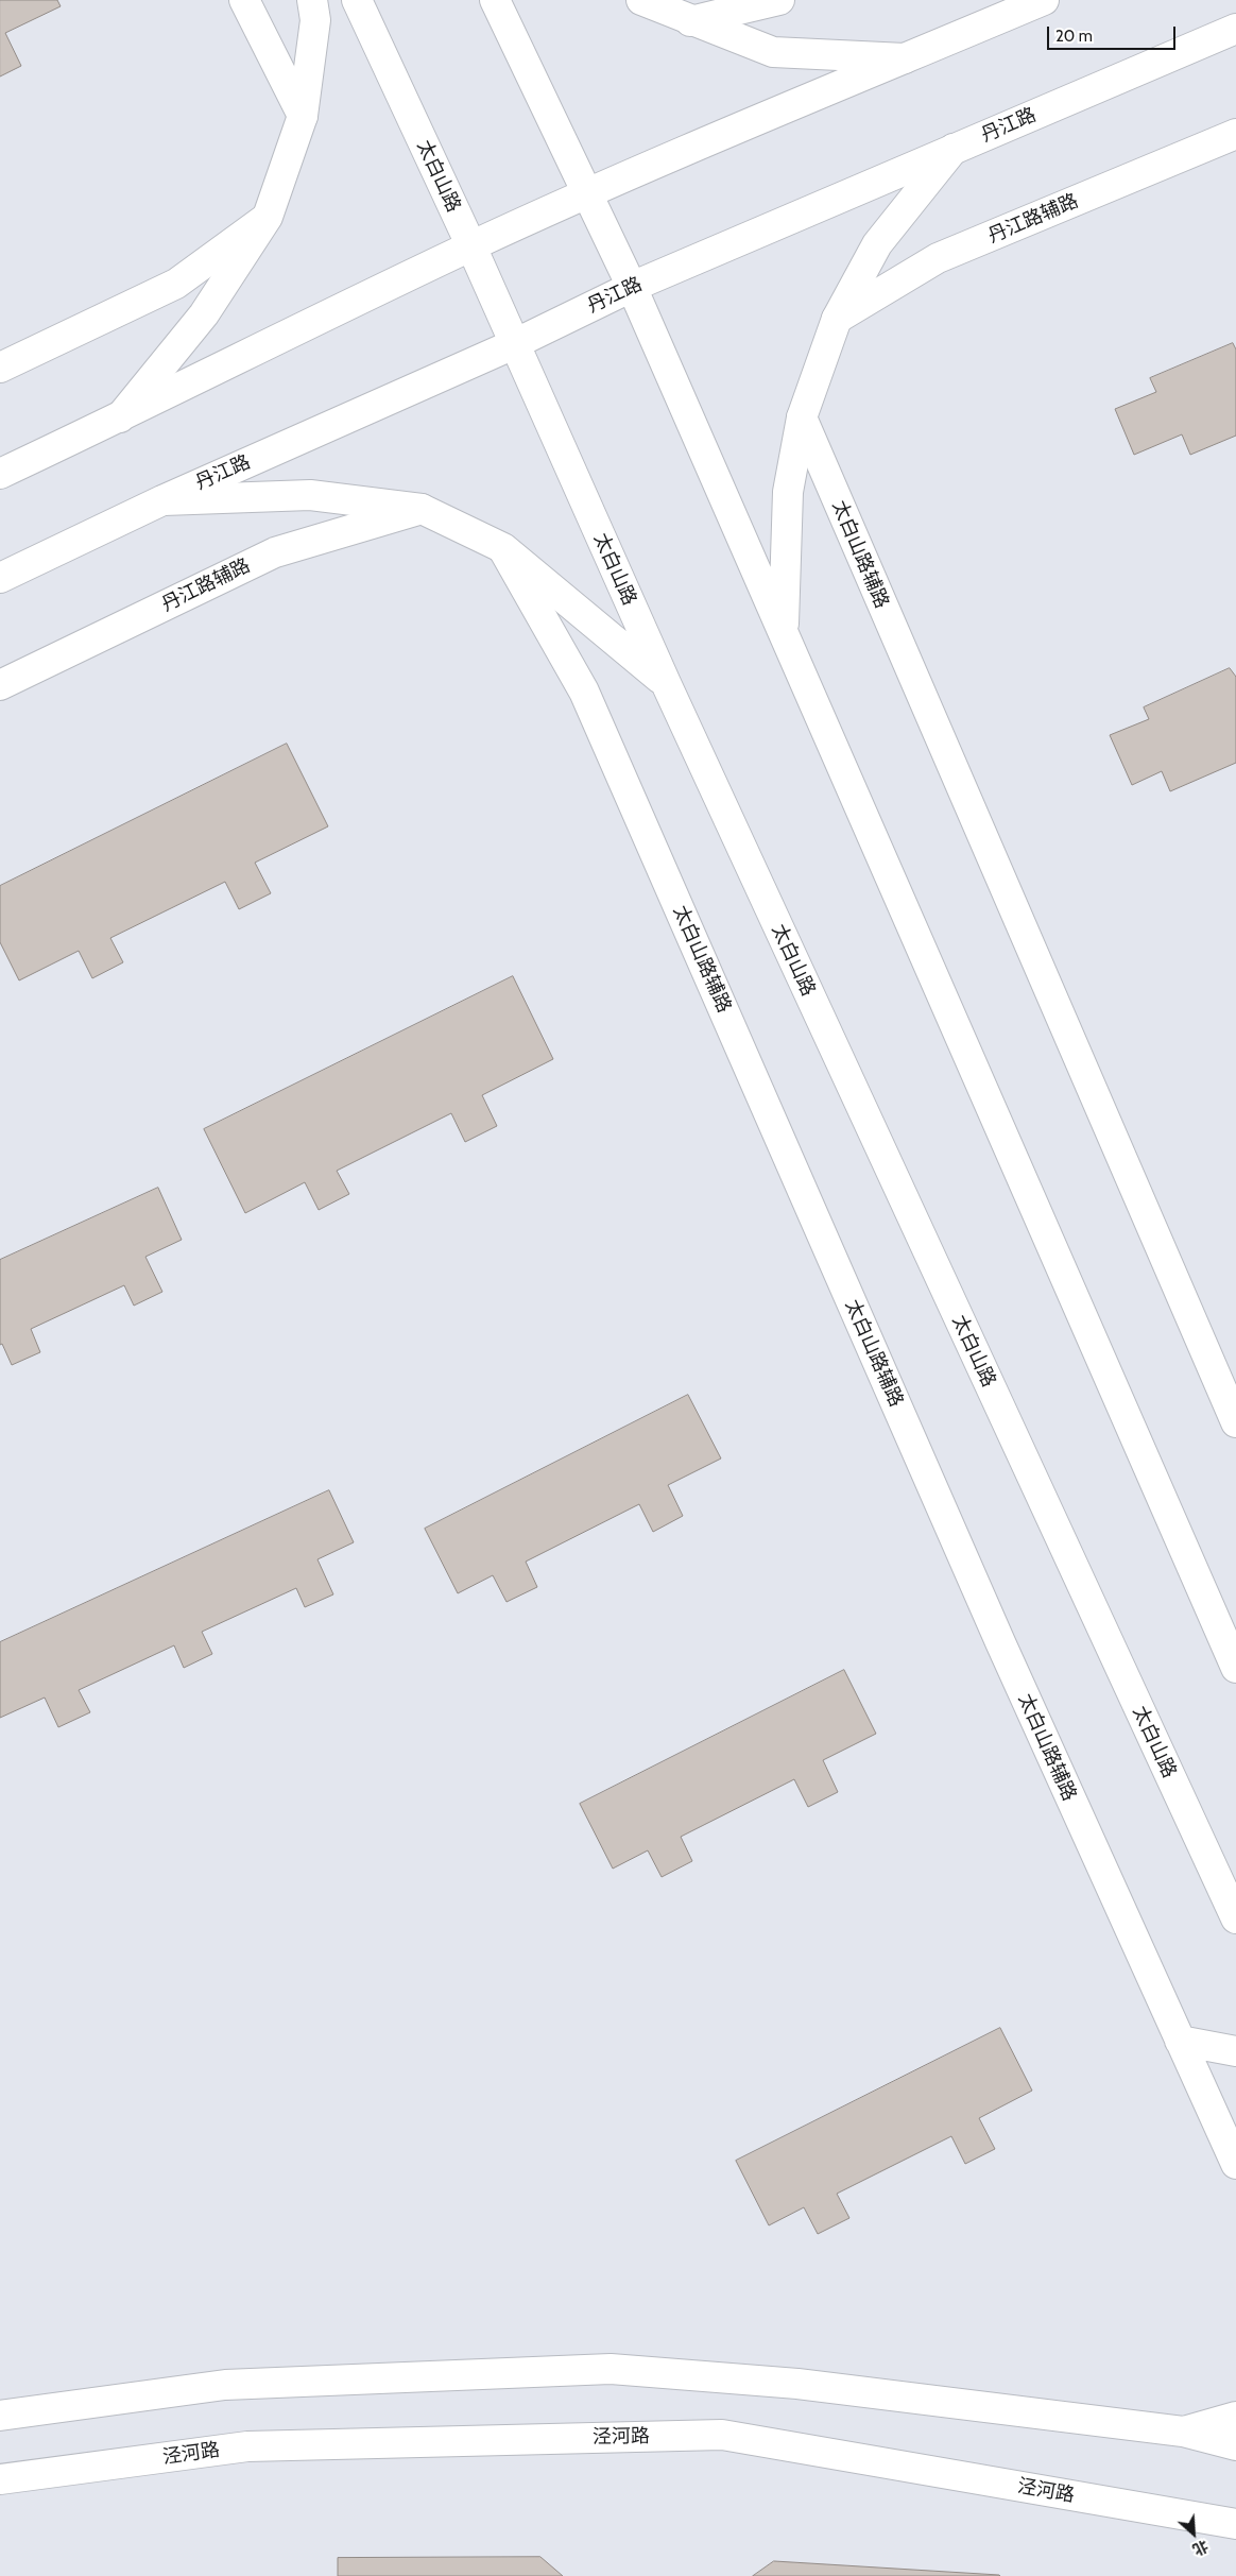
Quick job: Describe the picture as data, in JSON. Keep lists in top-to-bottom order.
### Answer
{
  "streets": {
    "main road": [
      "丹江路",
      "太白山路",
      "丹江路辅路",
      "太白山路辅路",
      "泾河路"
    ]
  },
  "crossings": [
    ["丹江路", "太白山路"]
  ],
  "scale_bar": "20 m",
  "north": "bottom right"
}
